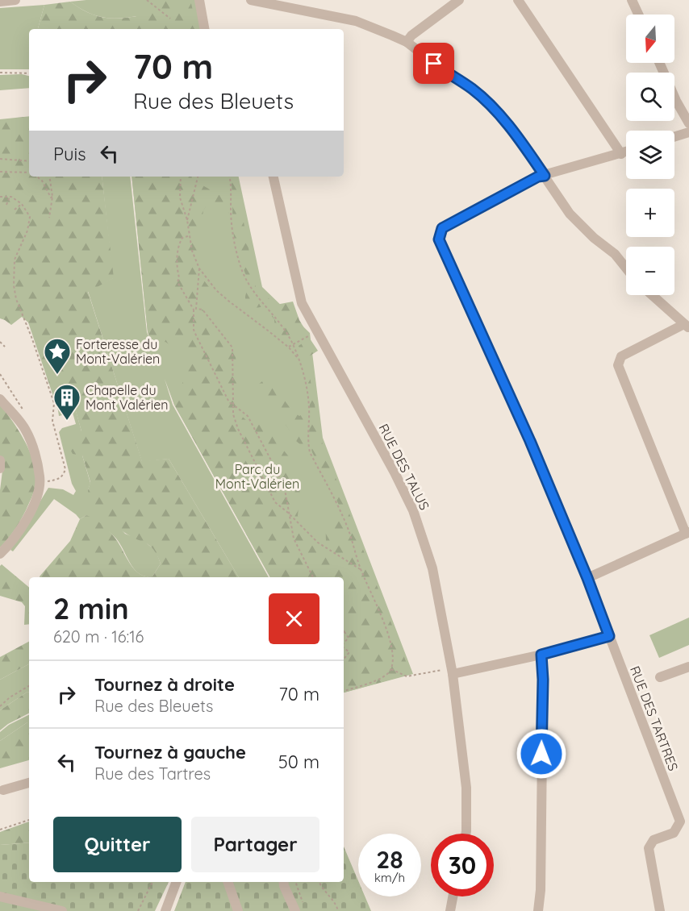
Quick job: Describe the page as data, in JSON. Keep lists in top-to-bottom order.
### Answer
{
  "streets": {
    "street": ["RUE DES TALUS", "RUE DES TARTRES"]
  },
  "parks": ["Parc du Mont-Valérien"],
  "places": {
    "place": ["Forteresse du Mont-Valérien"],
    "building": ["Chapelle du Mont Valérien"]
  },
  "north": "bottom",
  "page": {
    "map_buttons": ["+", "−"],
    "turn": ["70 m", "Rue des Bleuets"],
    "then": "Puis",
    "heading": ["2 min", "620 m · 16:16"],
    "list": [
      {
        "name": "Tournez à droite",
        "note": "Rue des Bleuets",
        "value": "70 m"
      },
      {
        "name": "Tournez à gauche",
        "note": "Rue des Tartres",
        "value": "50 m"
      }
    ],
    "buttons": ["Quitter", "Partager"],
    "speed": "28 km/h",
    "limit": "30"
  }
}
